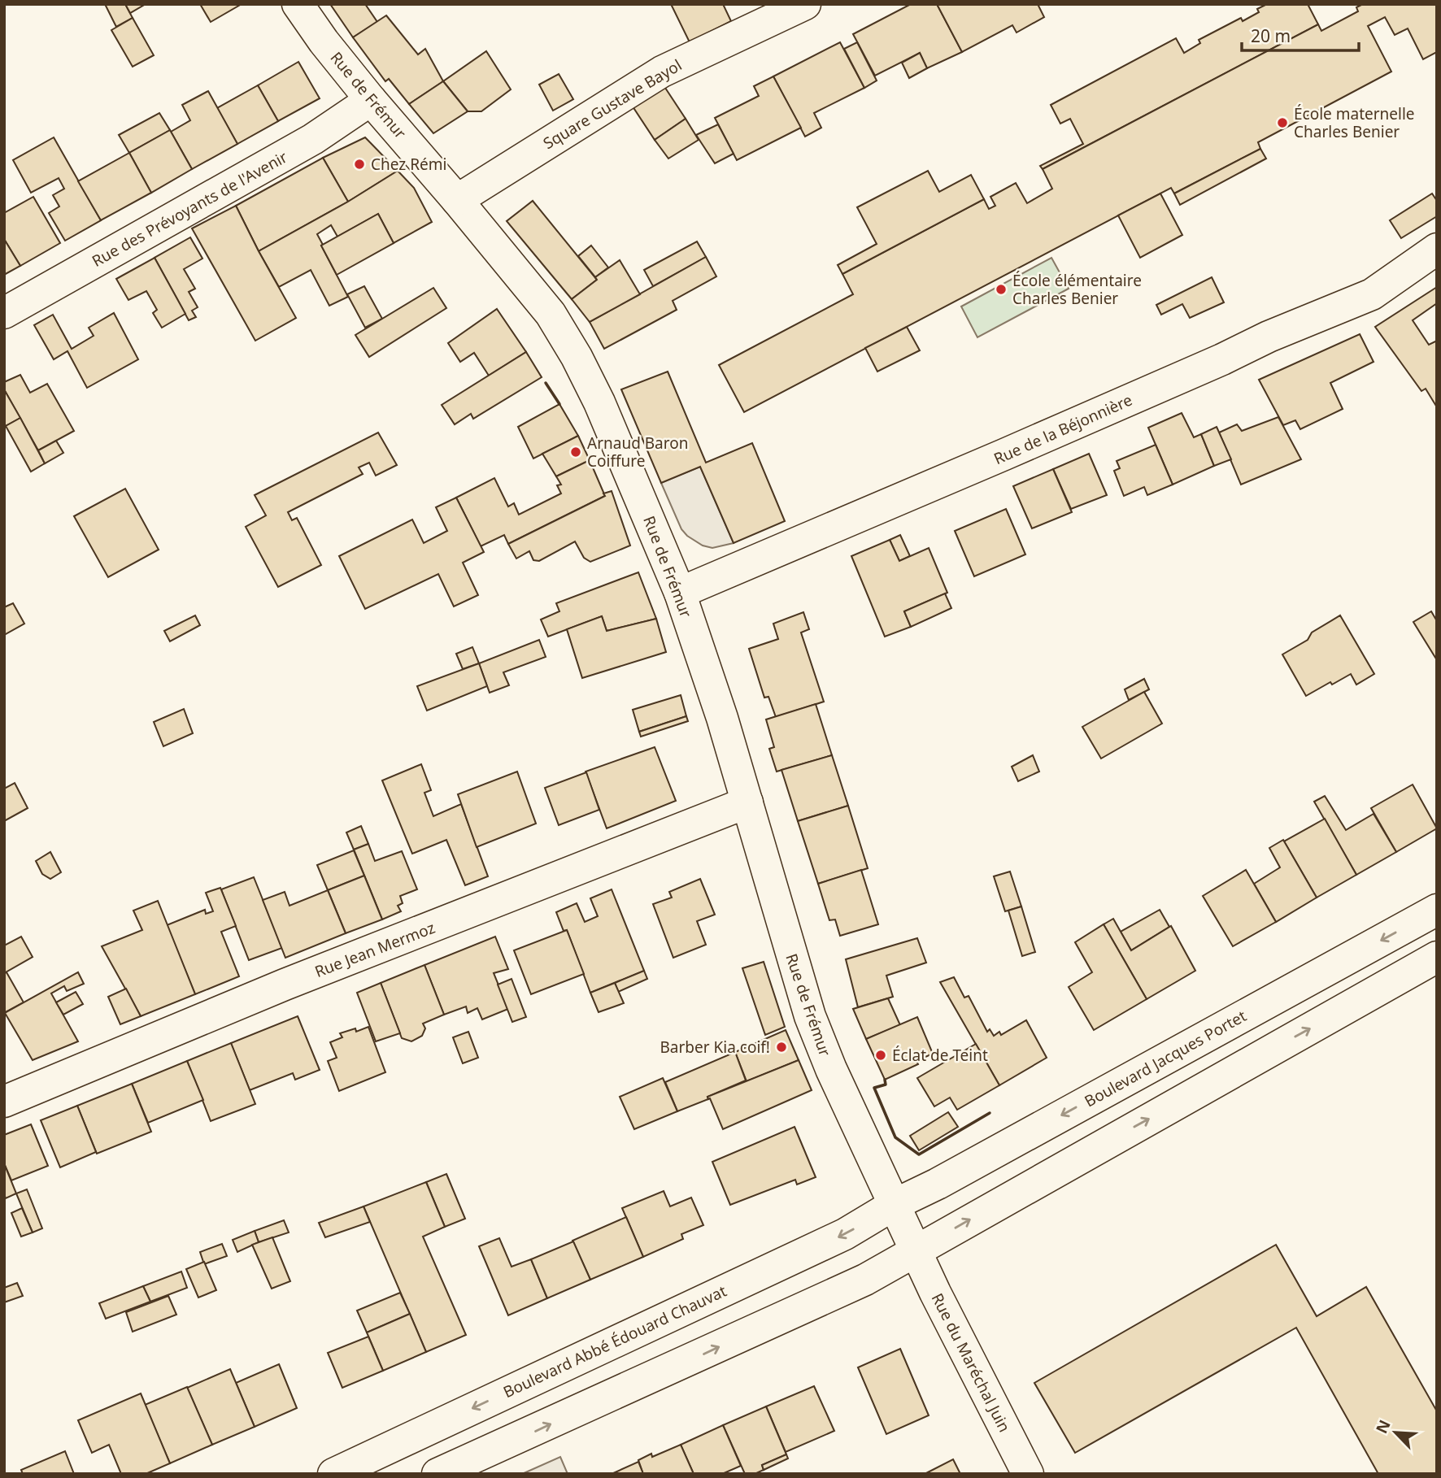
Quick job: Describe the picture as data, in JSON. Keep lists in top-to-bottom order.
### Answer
{
  "streets": {
    "street": [
      "Rue de Frémur",
      "Square Gustave Bayol",
      "Rue des Prévoyants de l'Avenir",
      "Rue de la Béjonnière",
      "Rue Jean Mermoz",
      "Boulevard Jacques Portet",
      "Boulevard Abbé Édouard Chauvat",
      "Rue du Maréchal Juin"
    ]
  },
  "crossings": [
    ["Rue de Frémur", "Square Gustave Bayol"],
    ["Rue de Frémur", "Rue des Prévoyants de l'Avenir"],
    ["Rue de Frémur", "Rue de la Béjonnière"],
    ["Rue de Frémur", "Rue Jean Mermoz"],
    ["Rue de Frémur", "Boulevard Jacques Portet"],
    ["Rue de Frémur", "Boulevard Abbé Édouard Chauvat"],
    ["Rue de Frémur", "Rue du Maréchal Juin"],
    ["Boulevard Jacques Portet", "Boulevard Abbé Édouard Chauvat"]
  ],
  "places": [
    "École maternelle Charles Benier",
    "Chez Rémi",
    "École élémentaire Charles Benier",
    "Arnaud Baron Coiffure",
    "Barber Kia coif!",
    "Éclat de Teint"
  ],
  "scale_bar": "20 m",
  "north": "top left"
}
